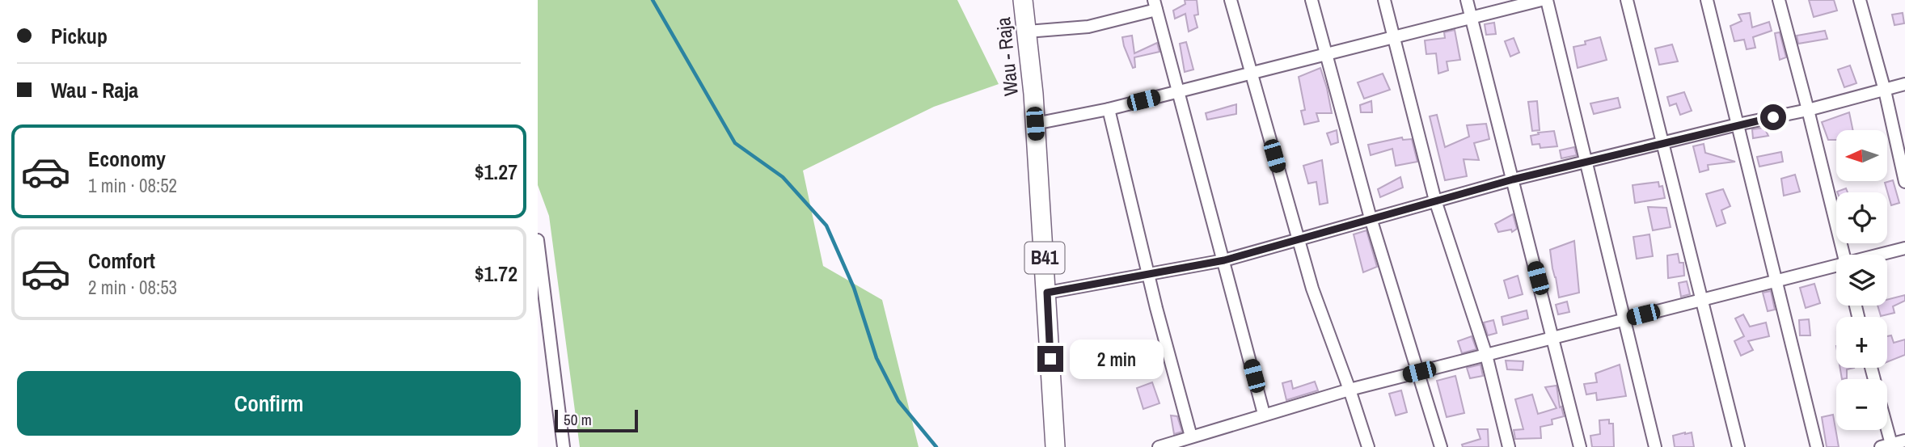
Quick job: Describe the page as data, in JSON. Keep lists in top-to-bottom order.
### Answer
{
  "streets": {
    "main road": ["Wau - Raja", "B41"]
  },
  "scale_bar": "50 m",
  "north": "left",
  "page": {
    "banner": ["Pickup", "Wau - Raja"],
    "list": [
      {
        "name": "Economy",
        "note": "1 min · 08:52",
        "value": "$1.27"
      },
      {
        "name": "Comfort",
        "note": "2 min · 08:53",
        "value": "$1.72"
      }
    ],
    "map_buttons": ["+", "−"],
    "bubble": "2 min",
    "buttons": "Confirm",
    "scale": "50 m"
  }
}
